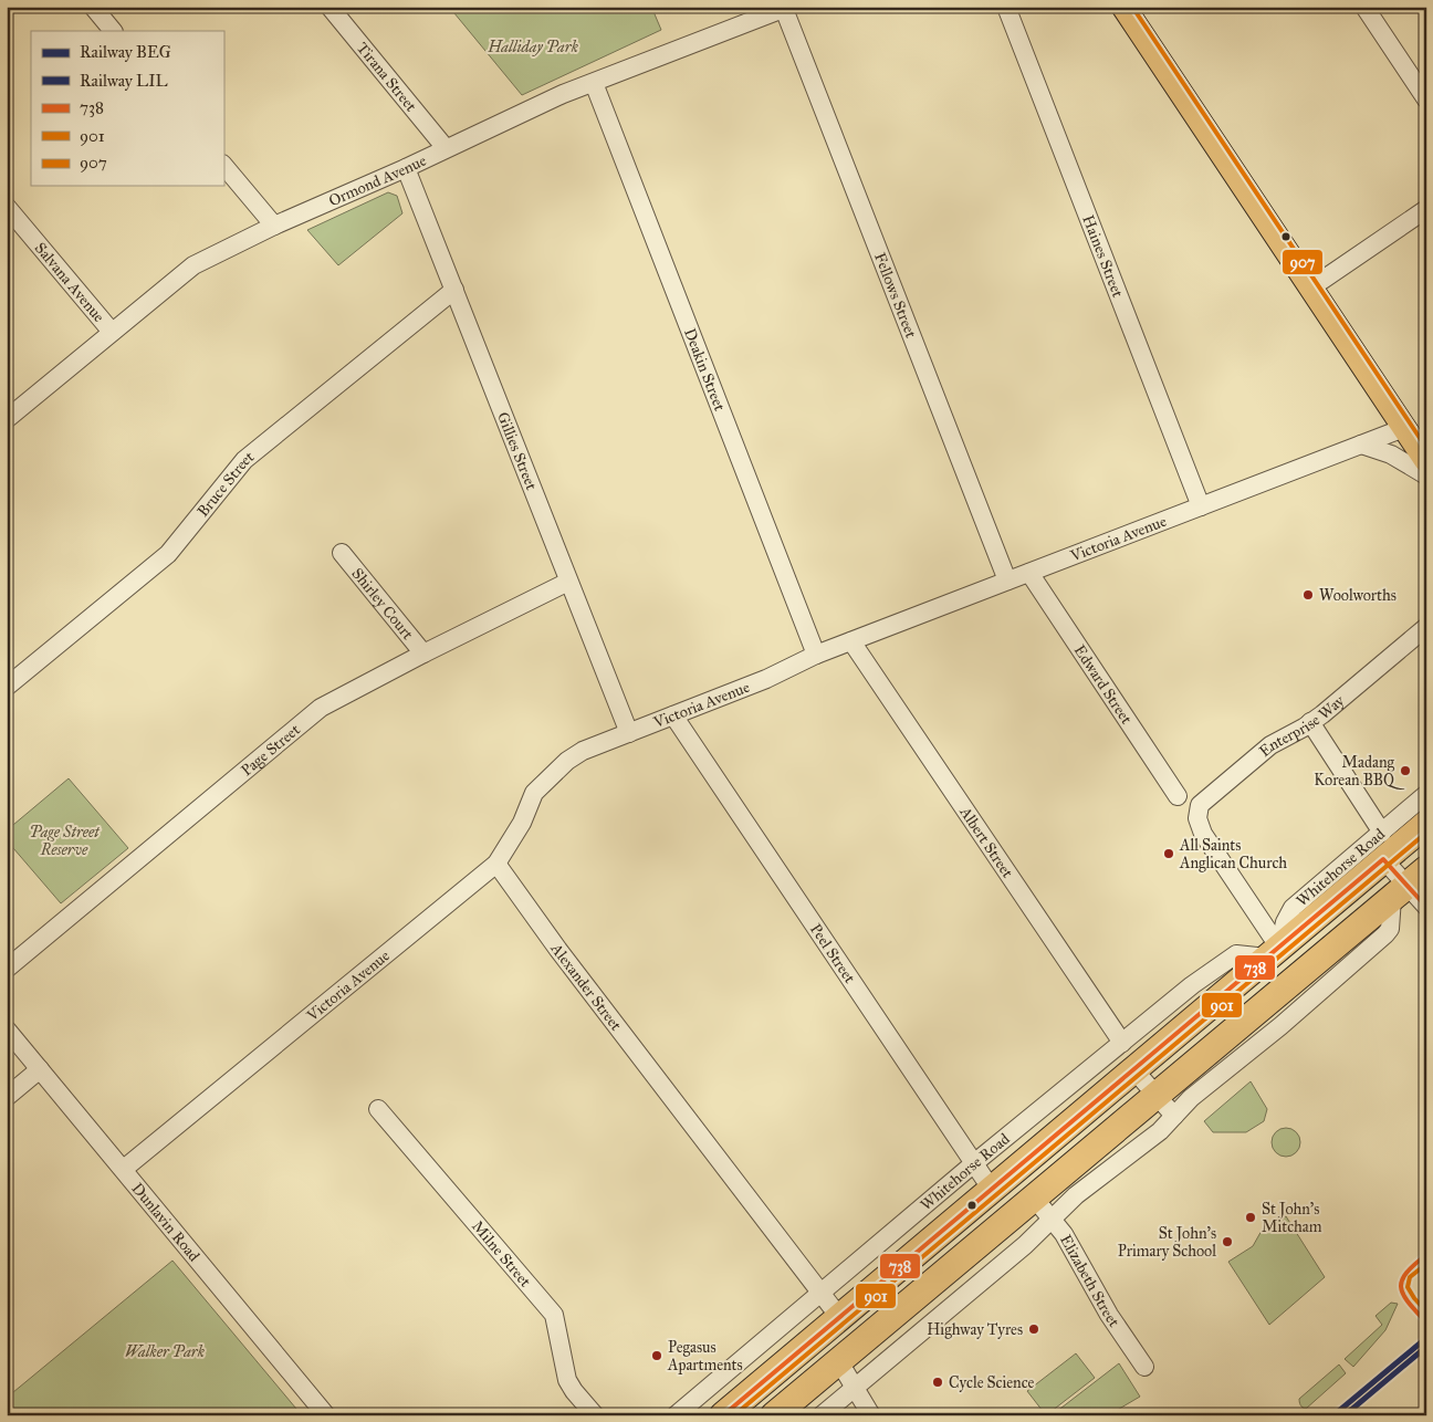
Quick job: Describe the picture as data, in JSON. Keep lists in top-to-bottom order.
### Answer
{
  "streets": {
    "highway": ["Whitehorse Road"],
    "street": [
      "Tirana Street",
      "Ormond Avenue",
      "Haines Street",
      "Salvana Avenue",
      "Fellows Street",
      "Deakin Street",
      "Gillies Street",
      "Bruce Street",
      "Victoria Avenue",
      "Shirley Court",
      "Edward Street",
      "Enterprise Way",
      "Page Street",
      "Albert Street",
      "Peel Street",
      "Alexander Street",
      "Dunlavin Road",
      "Milne Street",
      "Elizabeth Street"
    ]
  },
  "crossings": [
    ["Tirana Street", "Ormond Avenue"],
    ["Ormond Avenue", "Salvana Avenue"],
    ["Ormond Avenue", "Fellows Street"],
    ["Ormond Avenue", "Deakin Street"],
    ["Ormond Avenue", "Gillies Street"],
    ["Haines Street", "Victoria Avenue"],
    ["Fellows Street", "Victoria Avenue"],
    ["Deakin Street", "Victoria Avenue"],
    ["Gillies Street", "Bruce Street"],
    ["Gillies Street", "Victoria Avenue"],
    ["Gillies Street", "Page Street"],
    ["Victoria Avenue", "Edward Street"],
    ["Victoria Avenue", "Albert Street"],
    ["Victoria Avenue", "Peel Street"],
    ["Victoria Avenue", "Alexander Street"],
    ["Victoria Avenue", "Dunlavin Road"],
    ["Shirley Court", "Page Street"],
    ["Enterprise Way", "Whitehorse Road"],
    ["Albert Street", "Whitehorse Road"],
    ["Whitehorse Road", "Peel Street"],
    ["Whitehorse Road", "Alexander Street"]
  ],
  "parks": ["Halliday Park", "Page Street Reserve", "Walker Park"],
  "places": [
    "Woolworths",
    "Madang Korean BBQ",
    "All Saints Anglican Church",
    "St John's Mitcham",
    "St John's Primary School",
    "Highway Tyres",
    "Pegasus Apartments",
    "Cycle Science"
  ],
  "lines": [
    "transit line 907",
    "transit line 901",
    "transit line 738",
    "rail line BEG",
    "rail line LIL"
  ],
  "legend": [
    "Railway BEG",
    "Railway LIL",
    "738",
    "901",
    "907"
  ]
}
